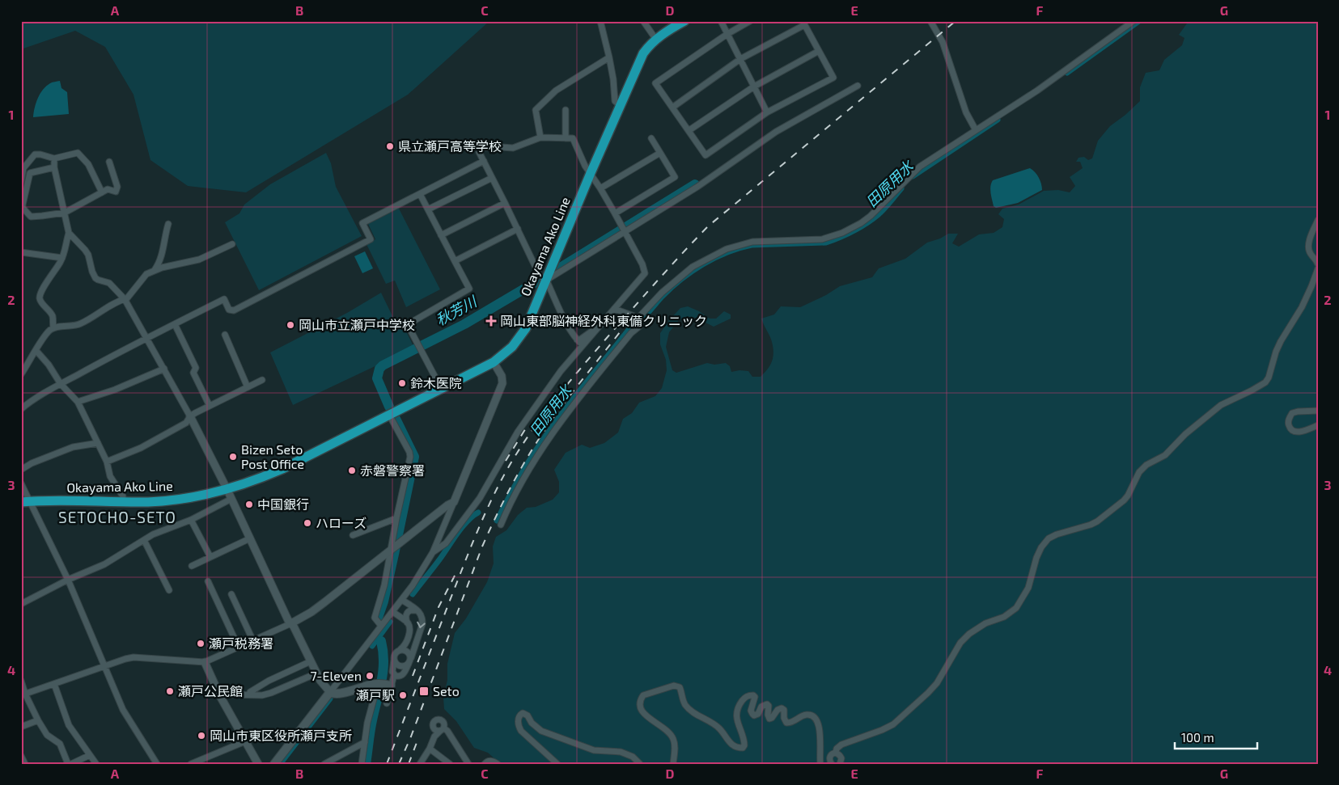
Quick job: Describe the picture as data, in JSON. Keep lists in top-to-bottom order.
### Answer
{
  "streets": {
    "main road": ["Okayama Ako Line"]
  },
  "districts": ["SETOCHO-SETO"],
  "water": ["田原用水", "秋芳川"],
  "places": {
    "other": [
      "県立瀬戸高等学校",
      "岡山市立瀬戸中学校",
      "鈴木医院",
      "Bizen Seto Post Office",
      "赤磐警察署",
      "中国銀行",
      "ハローズ",
      "瀬戸税務署",
      "7-Eleven",
      "瀬戸公民館",
      "瀬戸駅",
      "岡山市東区役所瀬戸支所"
    ],
    "health": ["岡山東部脳神経外科東備クリニック"],
    "transit": ["Seto"]
  },
  "scale_bar": "100 m",
  "grid": {
    "columns": [
      "A",
      "B",
      "C",
      "D",
      "E",
      "F",
      "G"
    ],
    "rows": [
      "1",
      "2",
      "3",
      "4"
    ]
  }
}
